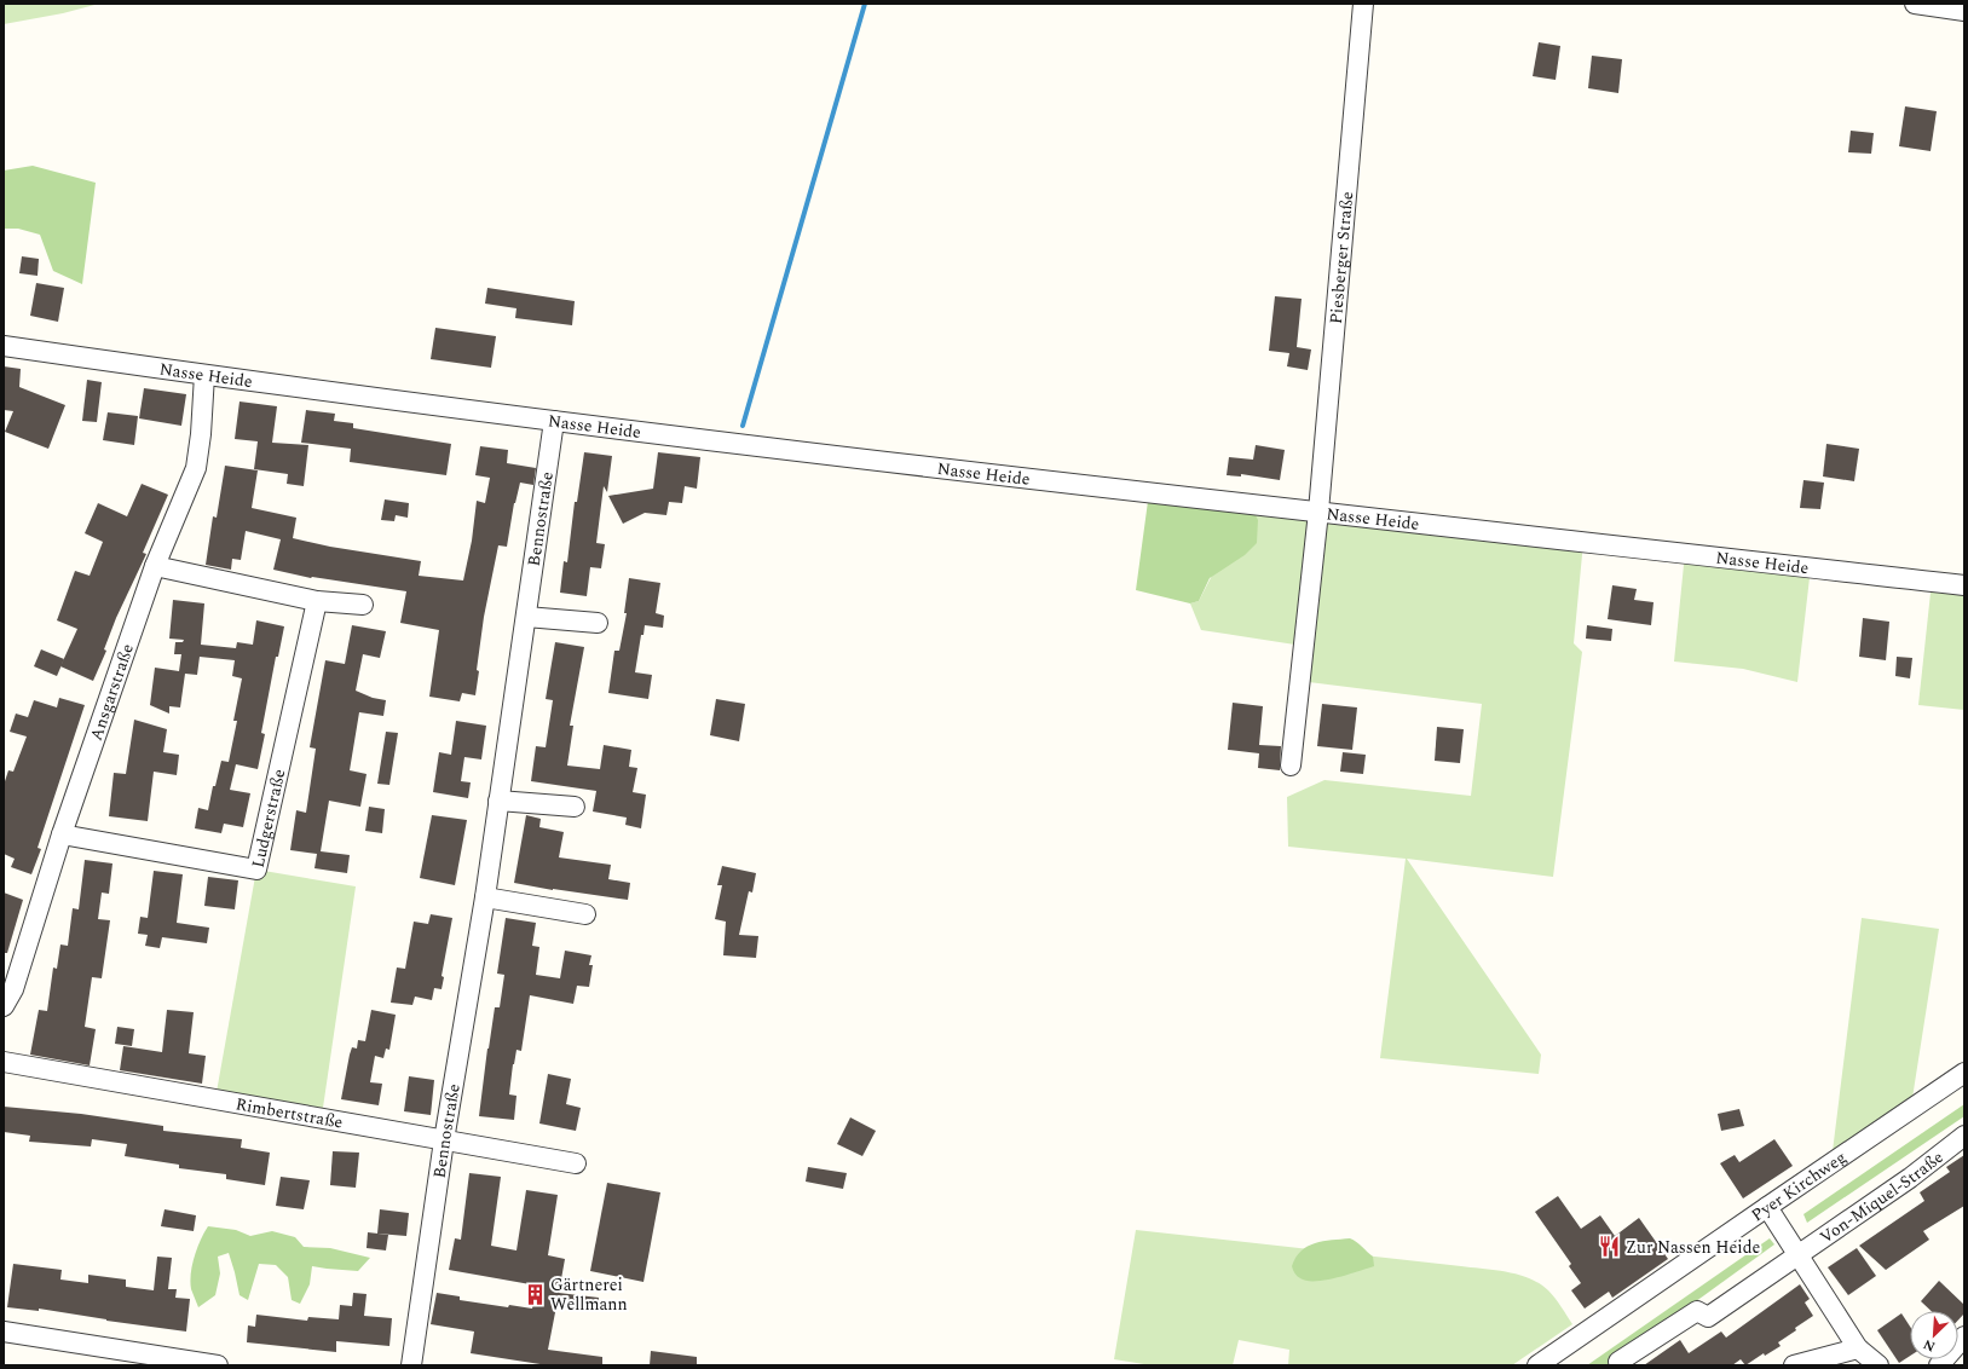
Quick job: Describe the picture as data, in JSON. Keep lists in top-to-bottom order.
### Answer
{
  "streets": {
    "street": [
      "Piesberger Straße",
      "Nasse Heide",
      "Bennostraße",
      "Ansgarstraße",
      "Ludgerstraße",
      "Rimbertstraße",
      "Pyer Kirchweg",
      "Von-Miquel-Straße"
    ]
  },
  "crossings": [
    ["Piesberger Straße", "Nasse Heide"],
    ["Nasse Heide", "Bennostraße"],
    ["Nasse Heide", "Ansgarstraße"],
    ["Bennostraße", "Rimbertstraße"],
    ["Ansgarstraße", "Ludgerstraße"]
  ],
  "places": {
    "restaurant": ["Zur Nassen Heide"],
    "building": ["Gärtnerei Wellmann"]
  },
  "north": "bottom left"
}
